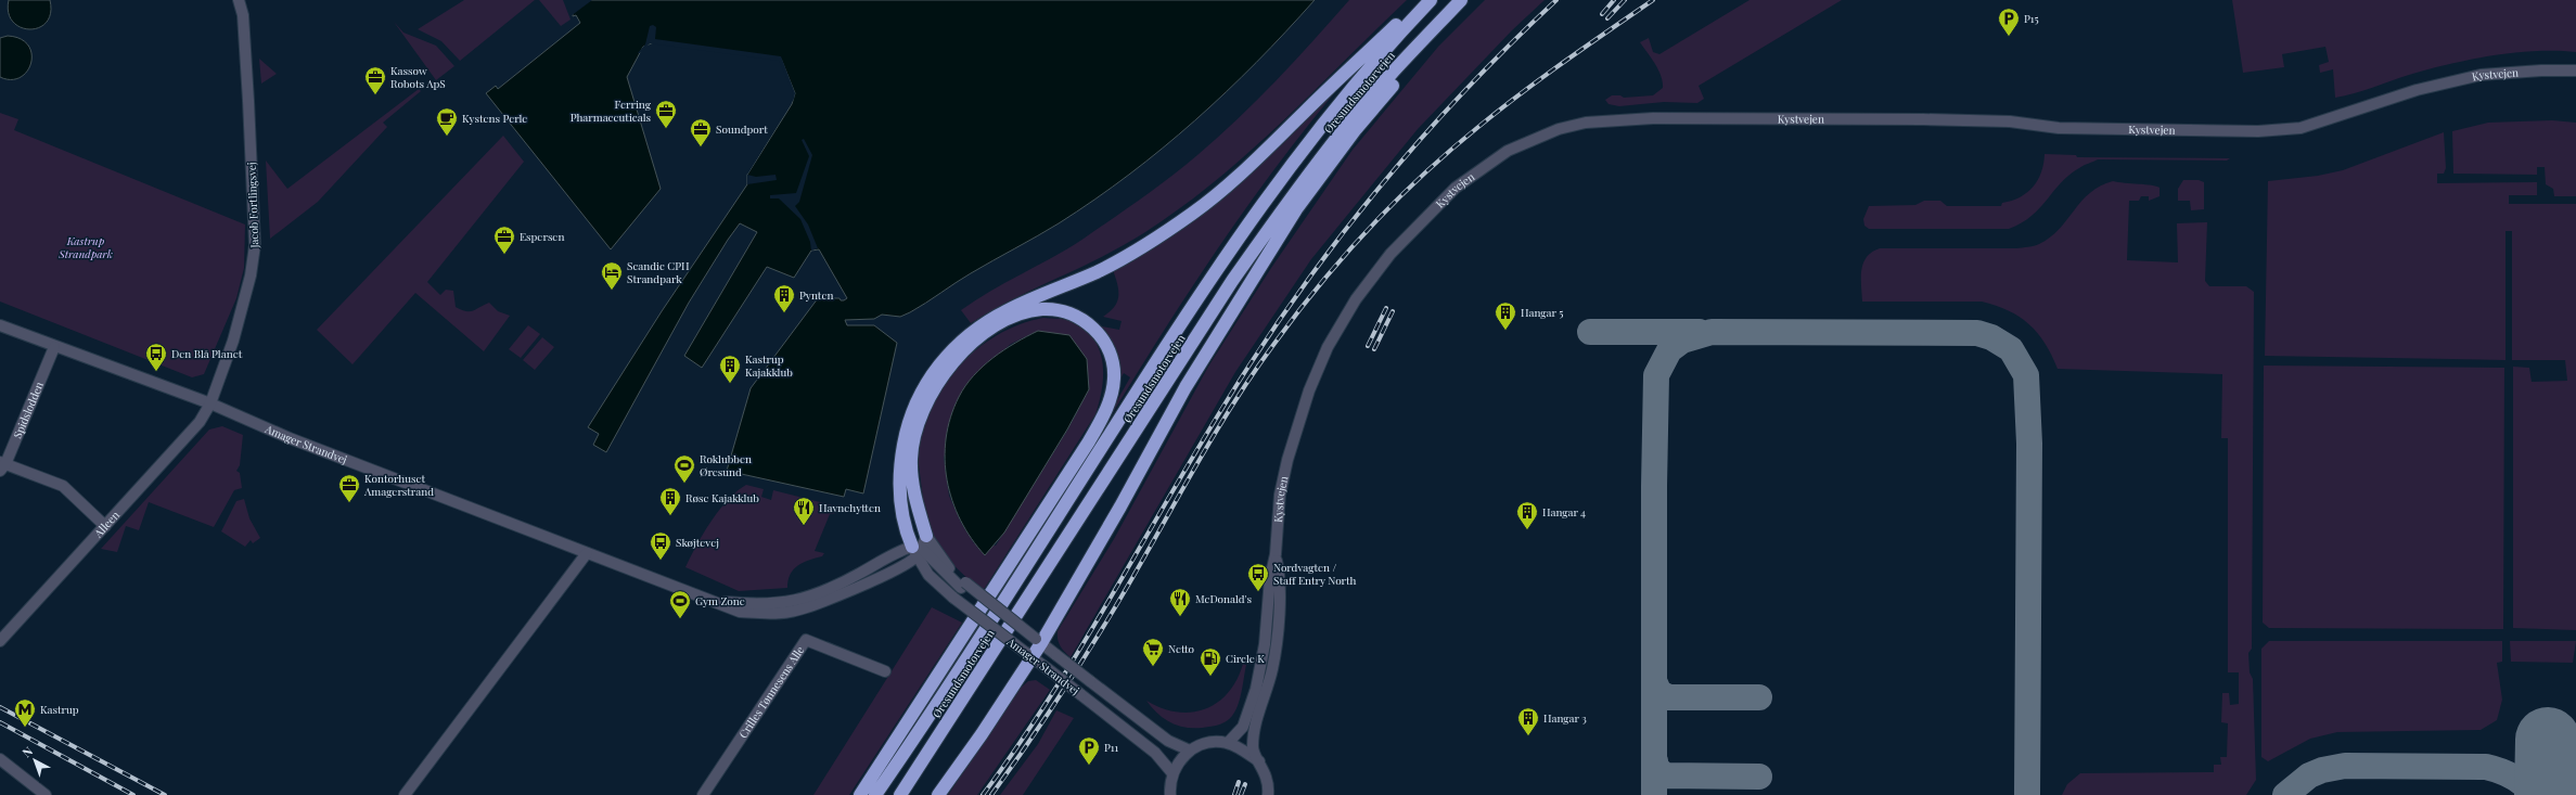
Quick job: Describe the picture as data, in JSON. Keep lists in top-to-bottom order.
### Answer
{
  "streets": {
    "highway": ["Øresundsmotorvejen"],
    "street": [
      "Kystvejen",
      "Jacob Fortlingsvej",
      "Spidslodden",
      "Amager Strandvej",
      "Alleen",
      "Crilles Tønnesens Alle"
    ]
  },
  "crossings": [
    ["Jacob Fortlingsvej", "Amager Strandvej"],
    ["Jacob Fortlingsvej", "Alleen"],
    ["Spidslodden", "Amager Strandvej"],
    ["Amager Strandvej", "Alleen"]
  ],
  "parks": ["Kastrup Strandpark"],
  "places": {
    "parking": ["P15", "P11"],
    "office": [
      "Kassow Robots ApS",
      "Ferring Pharmaceuticals",
      "Soundport",
      "Espersen",
      "Kontorhuset Amagerstrand"
    ],
    "cafe": ["Kystens Perle"],
    "hotel": ["Scandic CPH Strandpark"],
    "building": [
      "Pynten",
      "Hangar 5",
      "Kastrup Kajakklub",
      "Røse Kajakklub",
      "Hangar 4",
      "Hangar 3"
    ],
    "bus stop": ["Den Blå Planet", "Skøjtevej", "Nordvagten / Staff Entry North"],
    "sports": ["Roklubben Øresund", "Gym Zone"],
    "restaurant": ["Havnehytten", "McDonald's"],
    "supermarket": ["Netto"],
    "fuel station": ["Circle K"],
    "metro station": ["Kastrup"]
  },
  "north": "top left"
}
